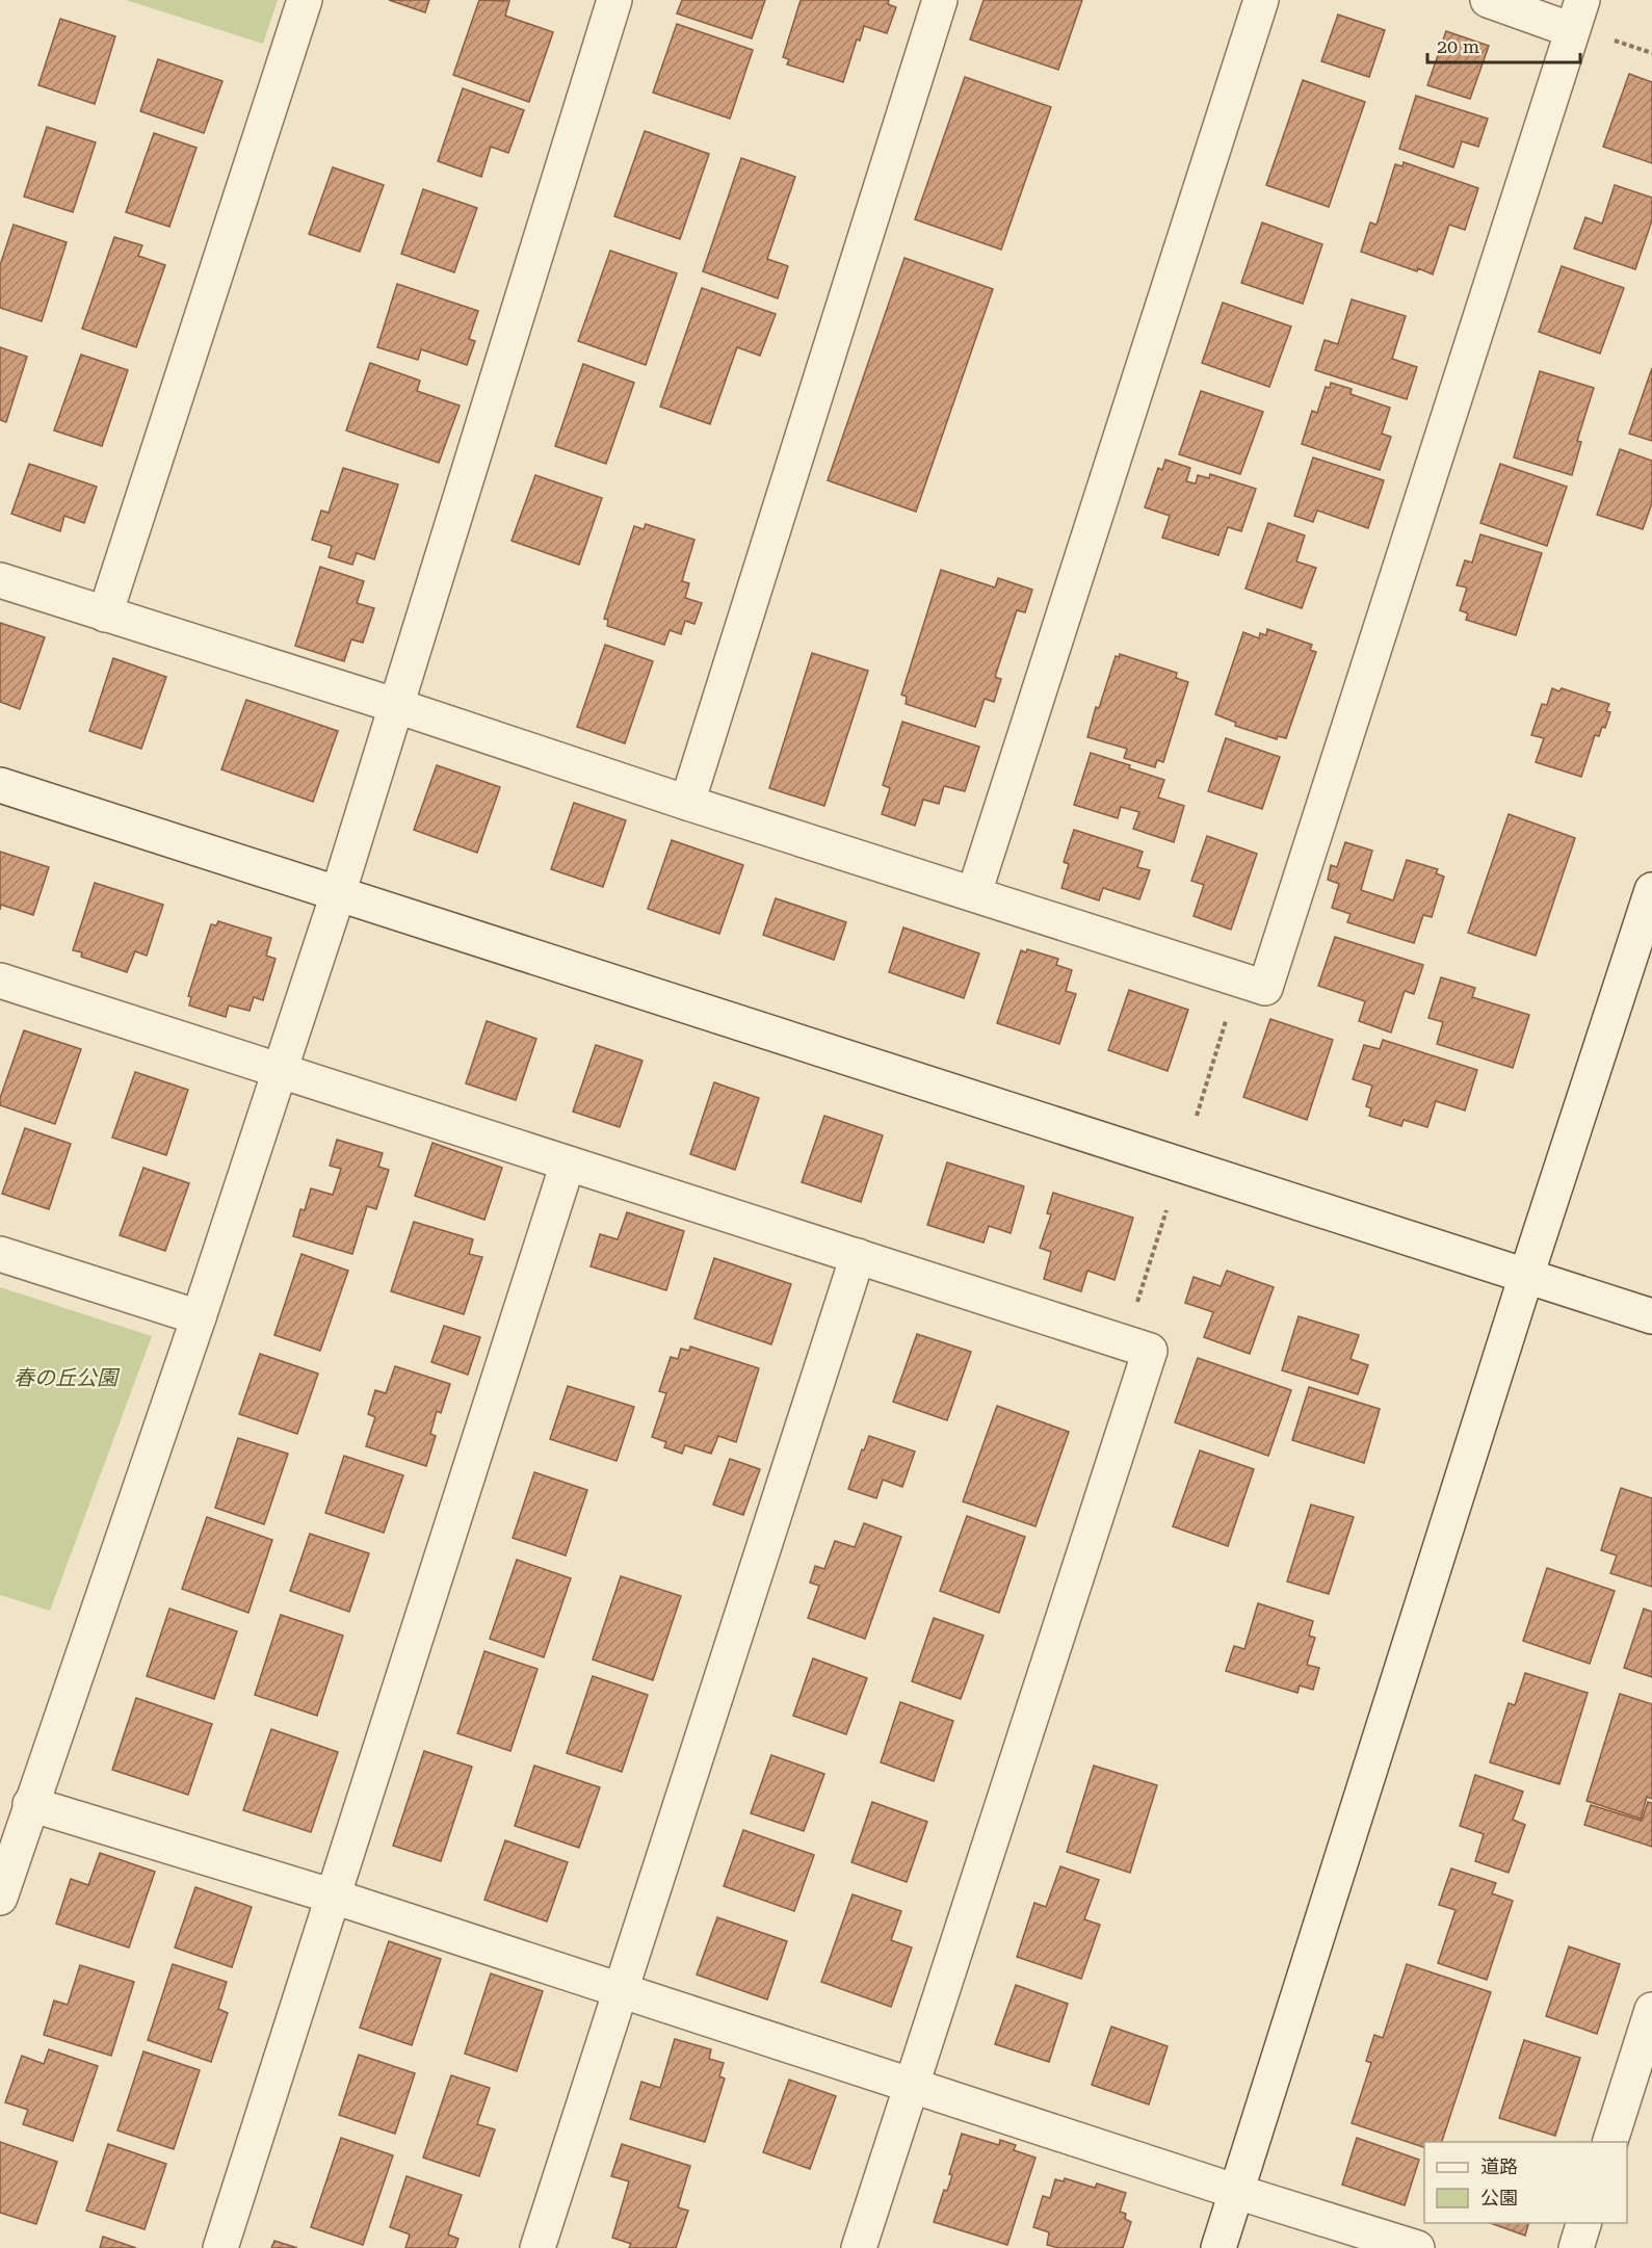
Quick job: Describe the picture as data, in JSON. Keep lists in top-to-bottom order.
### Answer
{
  "parks": ["春の丘公園"],
  "legend": ["道路", "公園"],
  "scale_bar": "20 m"
}
